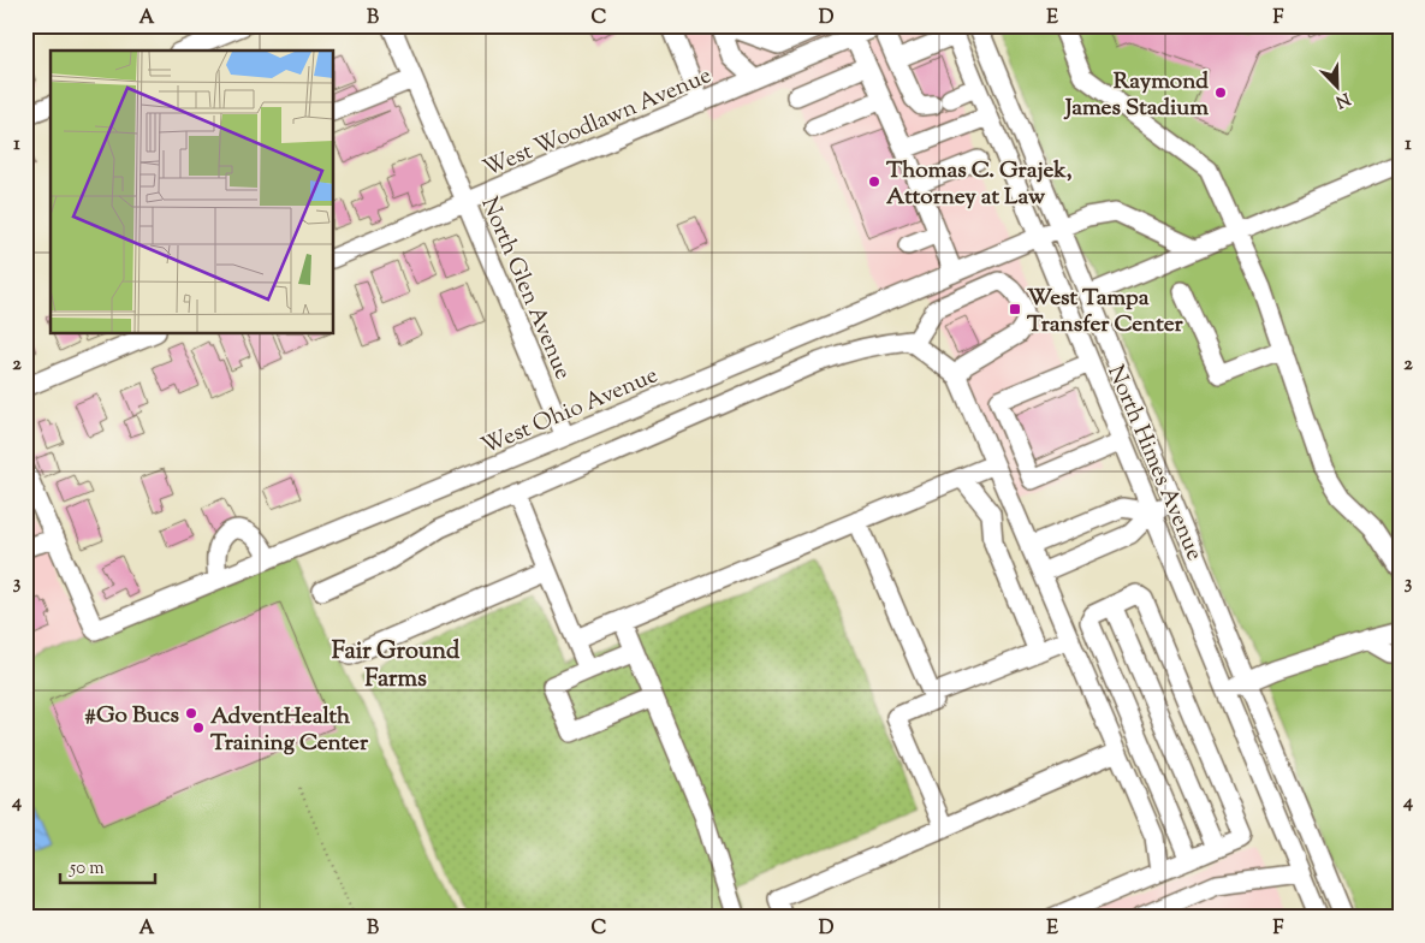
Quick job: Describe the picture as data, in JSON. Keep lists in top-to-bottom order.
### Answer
{
  "streets": {
    "street": [
      "West Woodlawn Avenue",
      "North Glen Avenue",
      "West Ohio Avenue",
      "North Himes Avenue"
    ]
  },
  "crossings": [
    ["West Woodlawn Avenue", "North Glen Avenue"],
    ["North Glen Avenue", "West Ohio Avenue"],
    ["West Ohio Avenue", "North Himes Avenue"]
  ],
  "districts": ["Fair Ground Farms"],
  "places": {
    "other": [
      "Raymond James Stadium",
      "Thomas C. Grajek, Attorney at Law",
      "#Go Bucs",
      "AdventHealth Training Center"
    ],
    "transit": ["West Tampa Transfer Center"]
  },
  "scale_bar": "50 m",
  "north": "bottom right",
  "grid": {
    "columns": [
      "A",
      "B",
      "C",
      "D",
      "E",
      "F"
    ],
    "rows": [
      "1",
      "2",
      "3",
      "4"
    ]
  }
}
